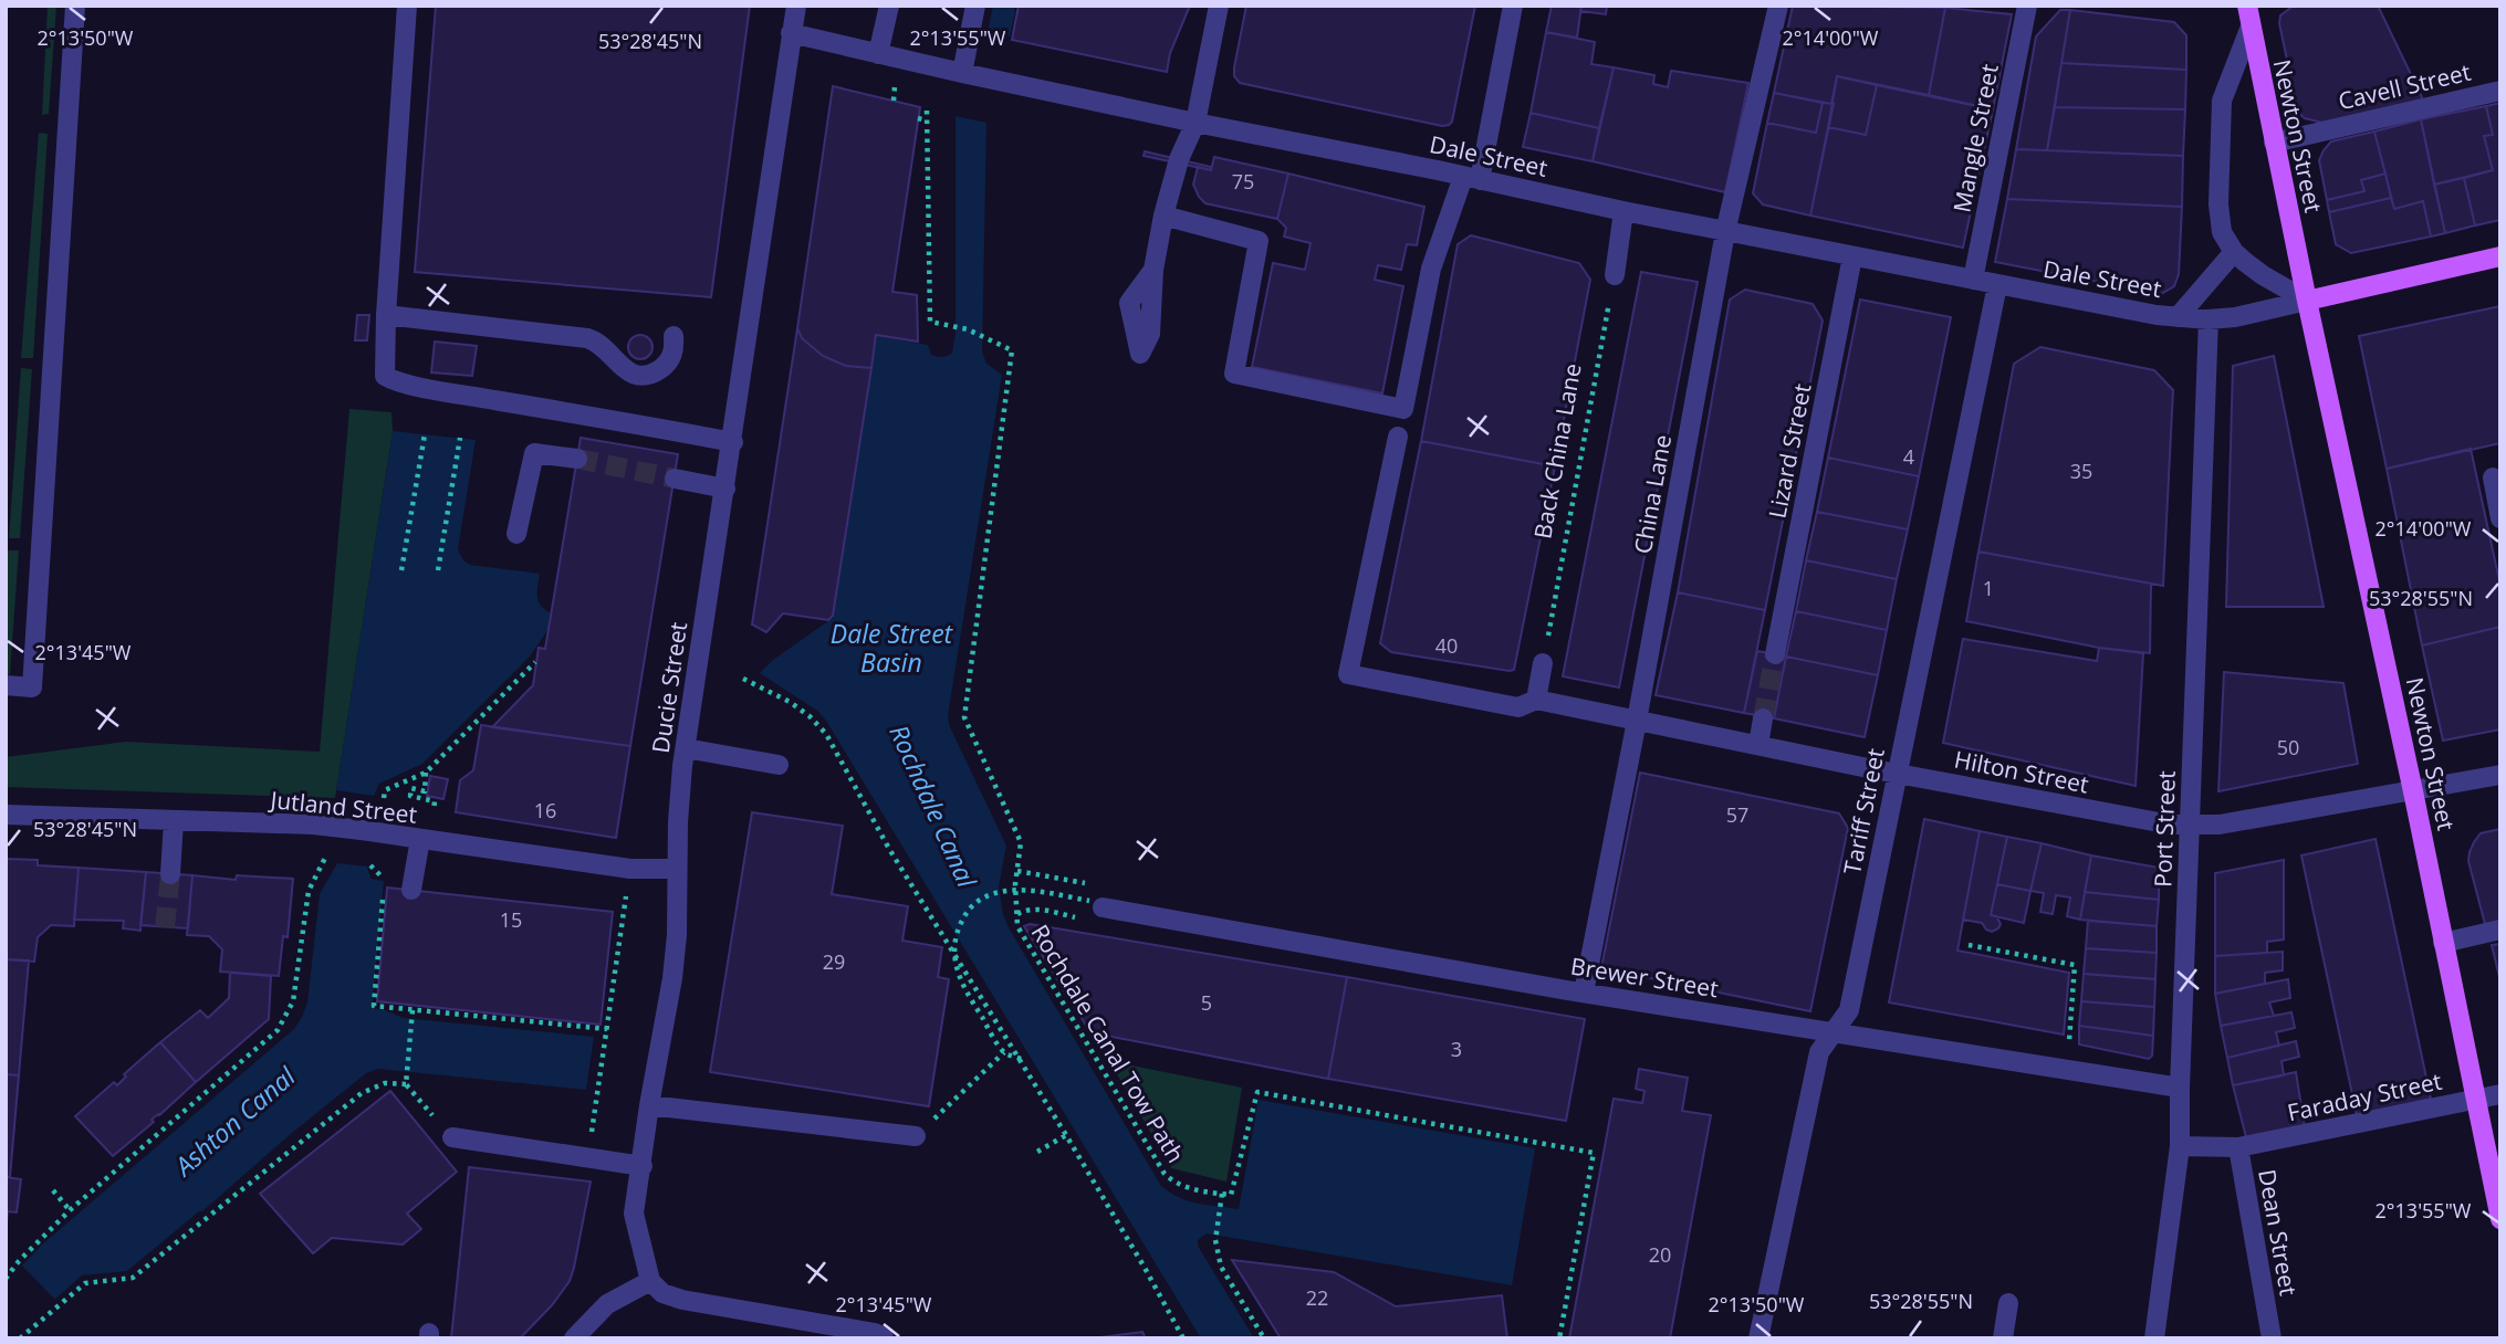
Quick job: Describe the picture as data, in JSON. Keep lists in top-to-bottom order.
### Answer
{
  "streets": {
    "main road": ["Newton Street", "Dale Street"],
    "street": [
      "Cavell Street",
      "Mangle Street",
      "Lizard Street",
      "China Lane",
      "Ducie Street",
      "Hilton Street",
      "Jutland Street",
      "Tariff Street",
      "Port Street",
      "Brewer Street",
      "Faraday Street",
      "Dean Street"
    ],
    "path": ["Back China Lane", "Rochdale Canal Tow Path"]
  },
  "crossings": [
    ["Cavell Street", "Newton Street"],
    ["Newton Street", "Dale Street"],
    ["Newton Street", "Hilton Street"],
    ["Newton Street", "Faraday Street"],
    ["Mangle Street", "Dale Street"],
    ["Dale Street", "Lizard Street"],
    ["Dale Street", "China Lane"],
    ["Dale Street", "Ducie Street"],
    ["Dale Street", "Tariff Street"],
    ["Dale Street", "Port Street"],
    ["China Lane", "Hilton Street"],
    ["China Lane", "Brewer Street"],
    ["Ducie Street", "Jutland Street"],
    ["Hilton Street", "Tariff Street"],
    ["Hilton Street", "Port Street"],
    ["Tariff Street", "Brewer Street"],
    ["Port Street", "Brewer Street"],
    ["Port Street", "Dean Street"],
    ["Faraday Street", "Dean Street"]
  ],
  "water": ["Dale Street Basin", "Rochdale Canal", "Ashton Canal"],
  "house_numbers": [
    "75",
    "4",
    "35",
    "1",
    "40",
    "50",
    "16",
    "57",
    "15",
    "29",
    "5",
    "3",
    "20",
    "22"
  ],
  "coordinates": [
    "2°14'00\"W",
    "2°13'50\"W",
    "2°13'55\"W",
    "53°28'45\"N",
    "53°28'55\"N",
    "2°13'45\"W"
  ]
}
